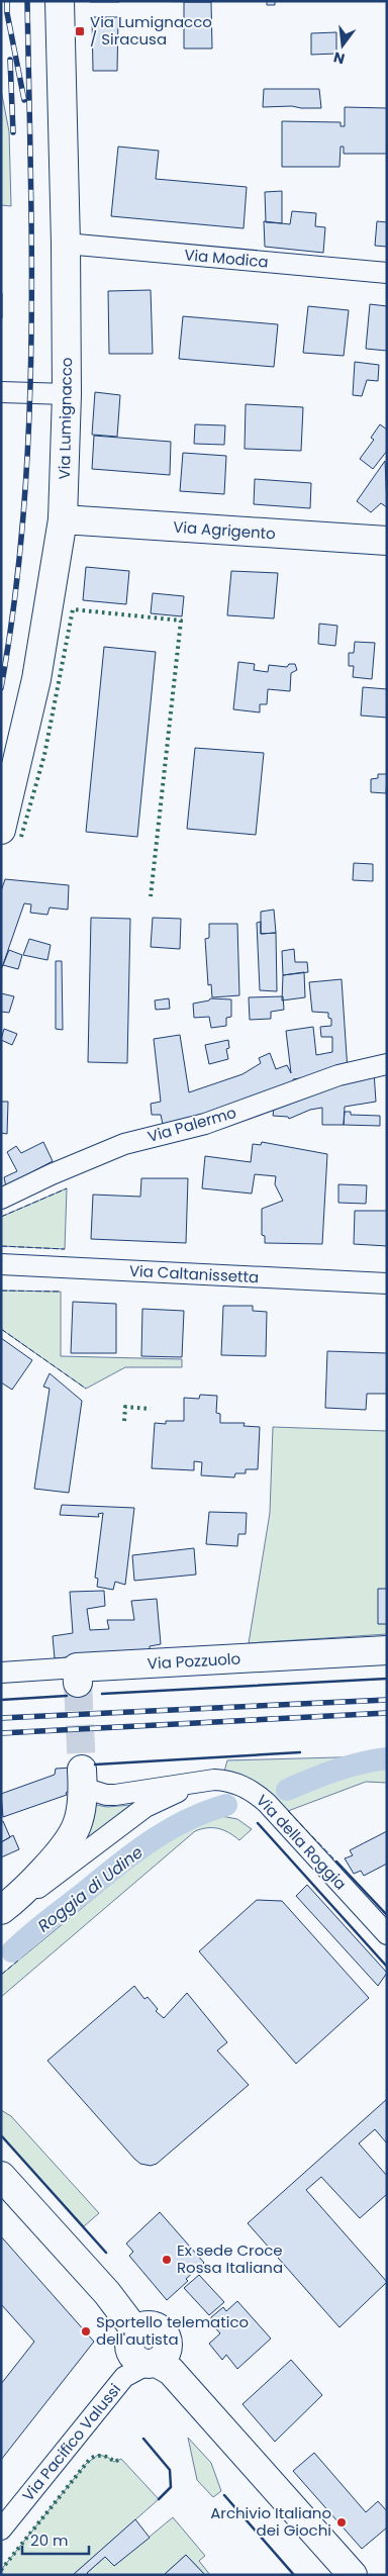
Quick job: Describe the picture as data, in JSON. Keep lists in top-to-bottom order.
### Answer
{
  "streets": {
    "main road": ["Via Lumignacco", "Via Agrigento", "Via Pozzuolo"],
    "street": [
      "Via Modica",
      "Via Palermo",
      "Via Caltanissetta",
      "Via della Roggia",
      "Via Pacifico Valussi"
    ]
  },
  "crossings": [
    ["Via Modica", "Via Lumignacco"],
    ["Via Lumignacco", "Via Agrigento"]
  ],
  "water": ["Roggia di Udine"],
  "places": {
    "transit": ["Via Lumignacco / Siracusa"],
    "other": ["Ex sede Croce Rossa Italiana", "Sportello telematico dell'autista", "Archivio Italiano dei Giochi"]
  },
  "scale_bar": "20 m",
  "north": "bottom"
}
